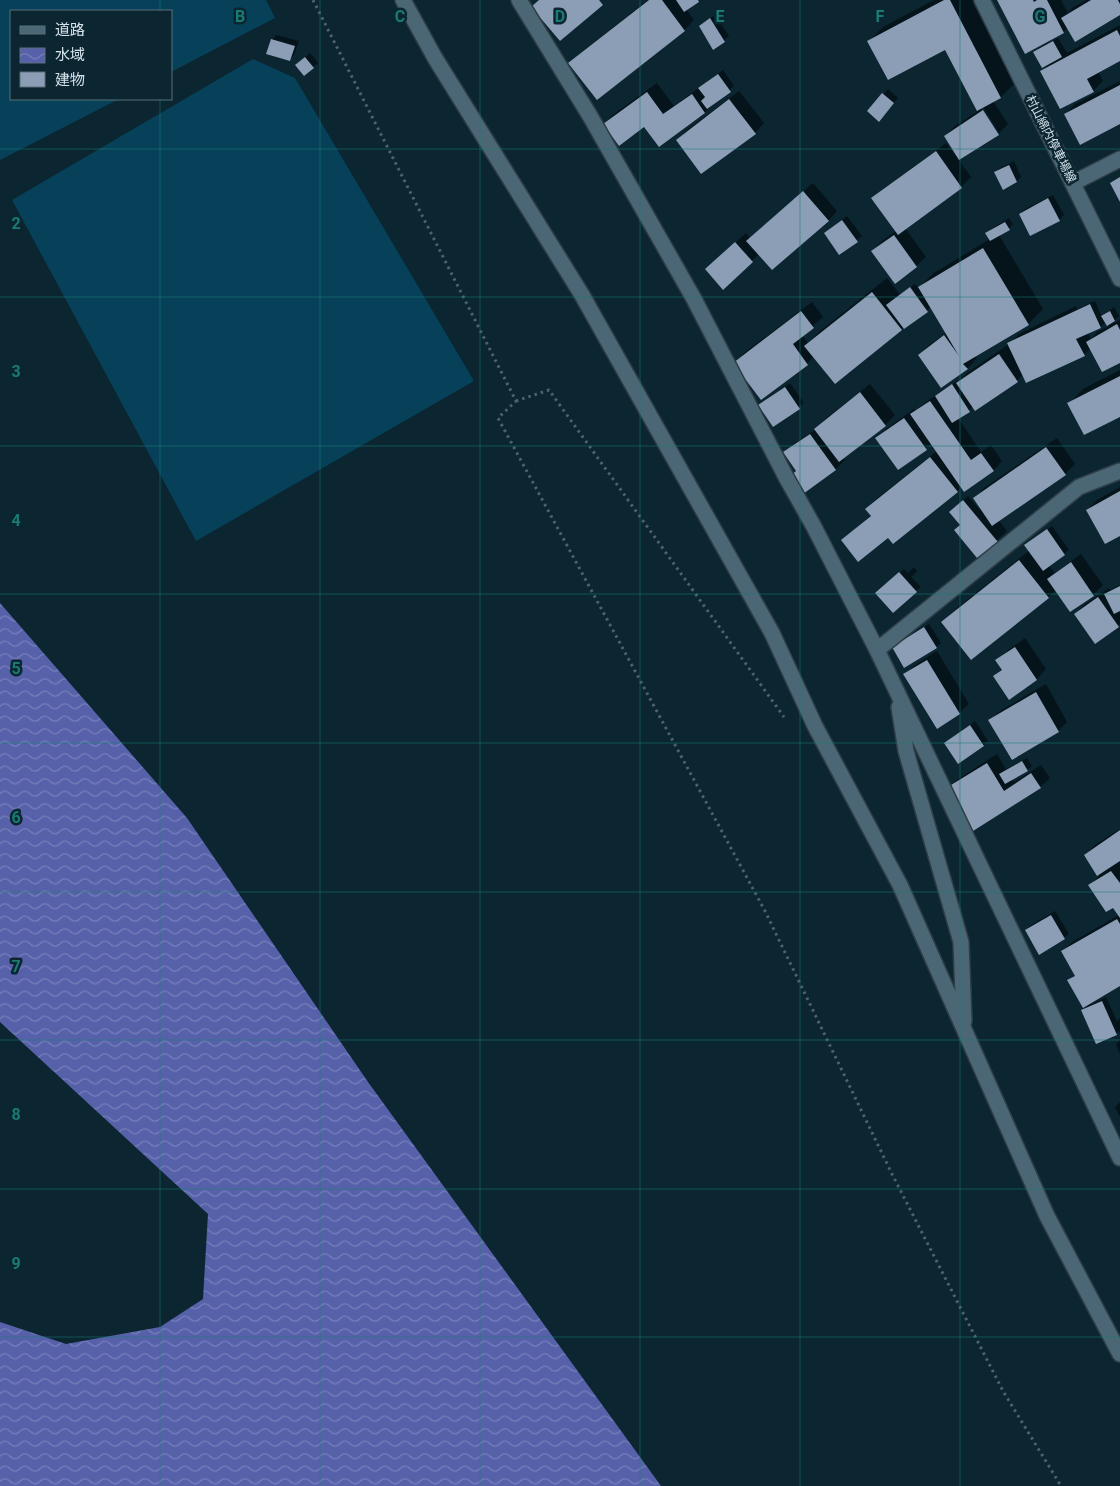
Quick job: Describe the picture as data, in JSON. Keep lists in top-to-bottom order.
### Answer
{
  "streets": {
    "street": ["村山綿内停車場線"]
  },
  "legend": ["道路", "水域", "建物"],
  "grid": {
    "columns": [
      "B",
      "C",
      "D",
      "E",
      "F",
      "G"
    ],
    "rows": [
      "2",
      "3",
      "4",
      "5",
      "6",
      "7",
      "8",
      "9"
    ]
  }
}
